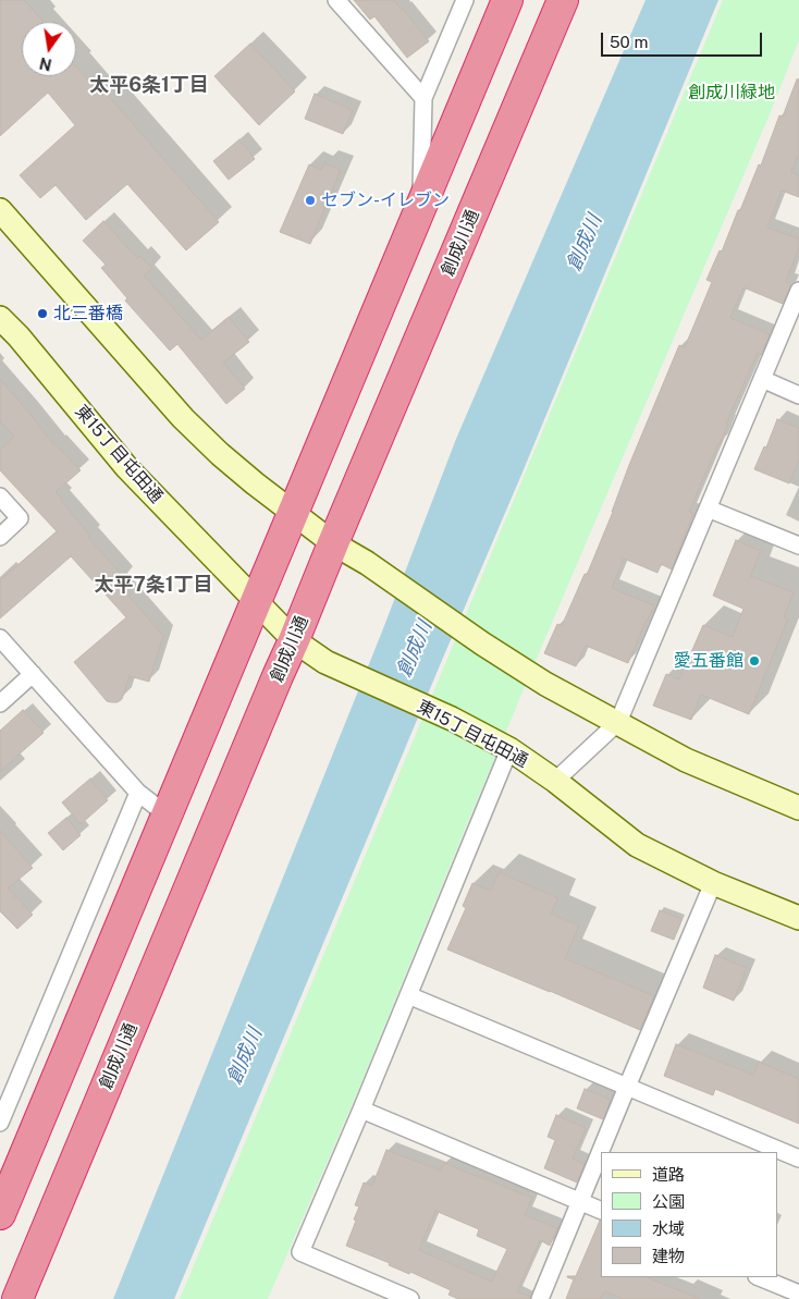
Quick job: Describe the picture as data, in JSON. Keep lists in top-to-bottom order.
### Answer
{
  "streets": {
    "highway": ["創成川通"],
    "street": ["東15丁目屯田通"]
  },
  "crossings": [
    ["創成川通", "東15丁目屯田通"]
  ],
  "districts": ["太平6条1丁目", "太平7条1丁目"],
  "water": ["創成川"],
  "parks": ["創成川緑地"],
  "places": ["セブン-イレブン", "北三番橋", "愛五番館"],
  "legend": [
    "道路",
    "公園",
    "水域",
    "建物"
  ],
  "scale_bar": "50 m",
  "north": "bottom"
}
